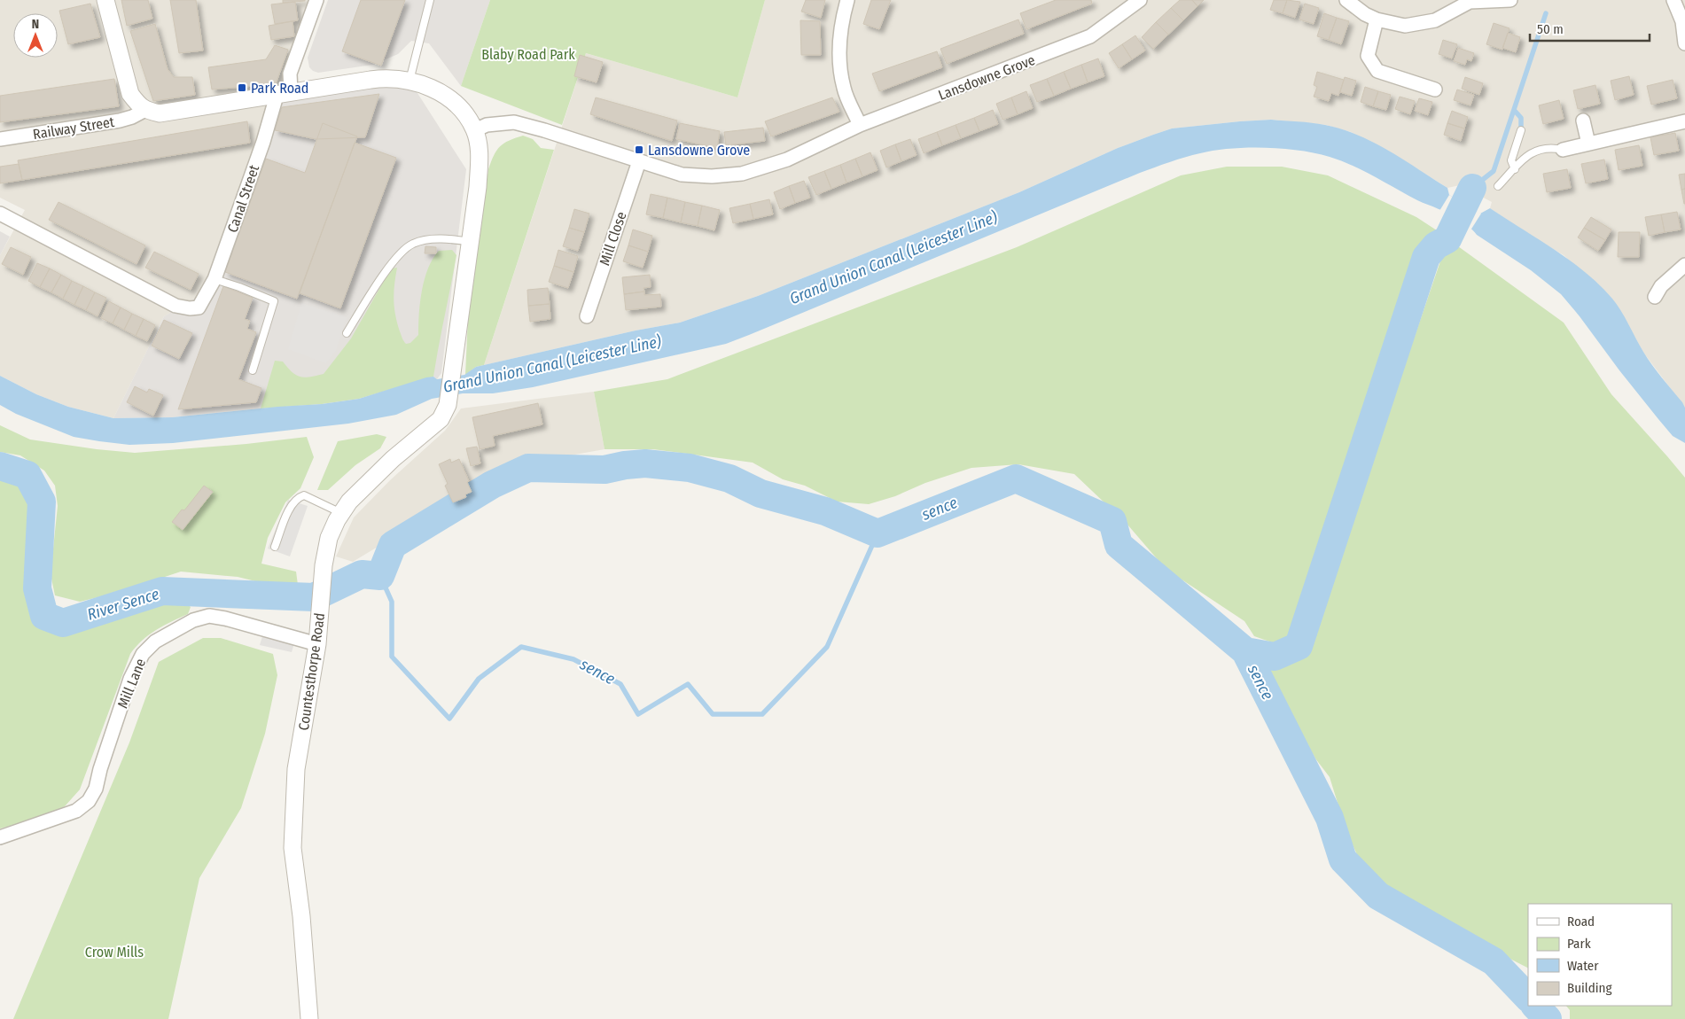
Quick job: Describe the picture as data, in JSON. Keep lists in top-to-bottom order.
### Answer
{
  "streets": {
    "street": [
      "Lansdowne Grove",
      "Railway Street",
      "Canal Street",
      "Mill Close",
      "Countesthorpe Road",
      "Mill Lane"
    ]
  },
  "crossings": [
    ["Lansdowne Grove", "Mill Close"],
    ["Lansdowne Grove", "Countesthorpe Road"],
    ["Countesthorpe Road", "Mill Lane"]
  ],
  "water": ["Grand Union Canal (Leicester Line)", "sence", "River Sence"],
  "parks": ["Blaby Road Park", "Crow Mills"],
  "places": {
    "transit": ["Park Road", "Lansdowne Grove"]
  },
  "legend": [
    "Road",
    "Park",
    "Water",
    "Building"
  ],
  "scale_bar": "50 m",
  "north": "top"
}
